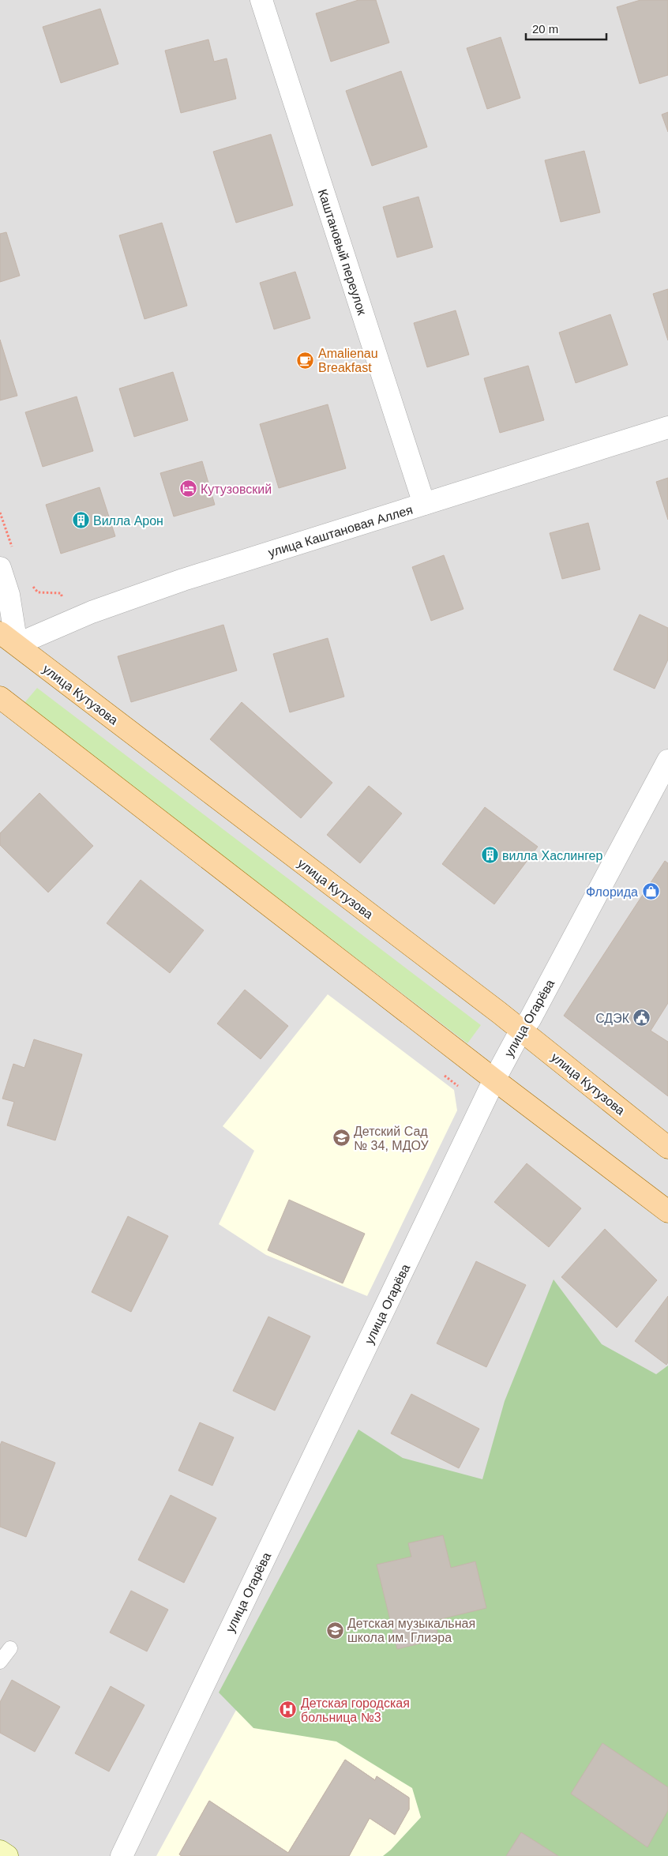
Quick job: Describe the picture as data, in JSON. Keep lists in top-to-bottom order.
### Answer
{
  "streets": {
    "main road": ["улица Кутузова"],
    "street": ["Каштановый переулок", "улица Каштановая Аллея", "улица Огарёва"]
  },
  "crossings": [
    ["Каштановый переулок", "улица Каштановая Аллея"],
    ["улица Каштановая Аллея", "улица Кутузова"],
    ["улица Кутузова", "улица Огарёва"]
  ],
  "places": {
    "cafe": ["Amalienau Breakfast"],
    "hotel": ["Кутузовский"],
    "building": ["Вилла Арон", "вилла Хаслингер"],
    "shop": ["Флорида"],
    "public building": ["СДЭК"],
    "school or university": ["Детский Сад № 34, МДОУ", "Детская музыкальная школа им. Глиэра"],
    "hospital": ["Детская городская больница №3"]
  },
  "scale_bar": "20 m"
}
